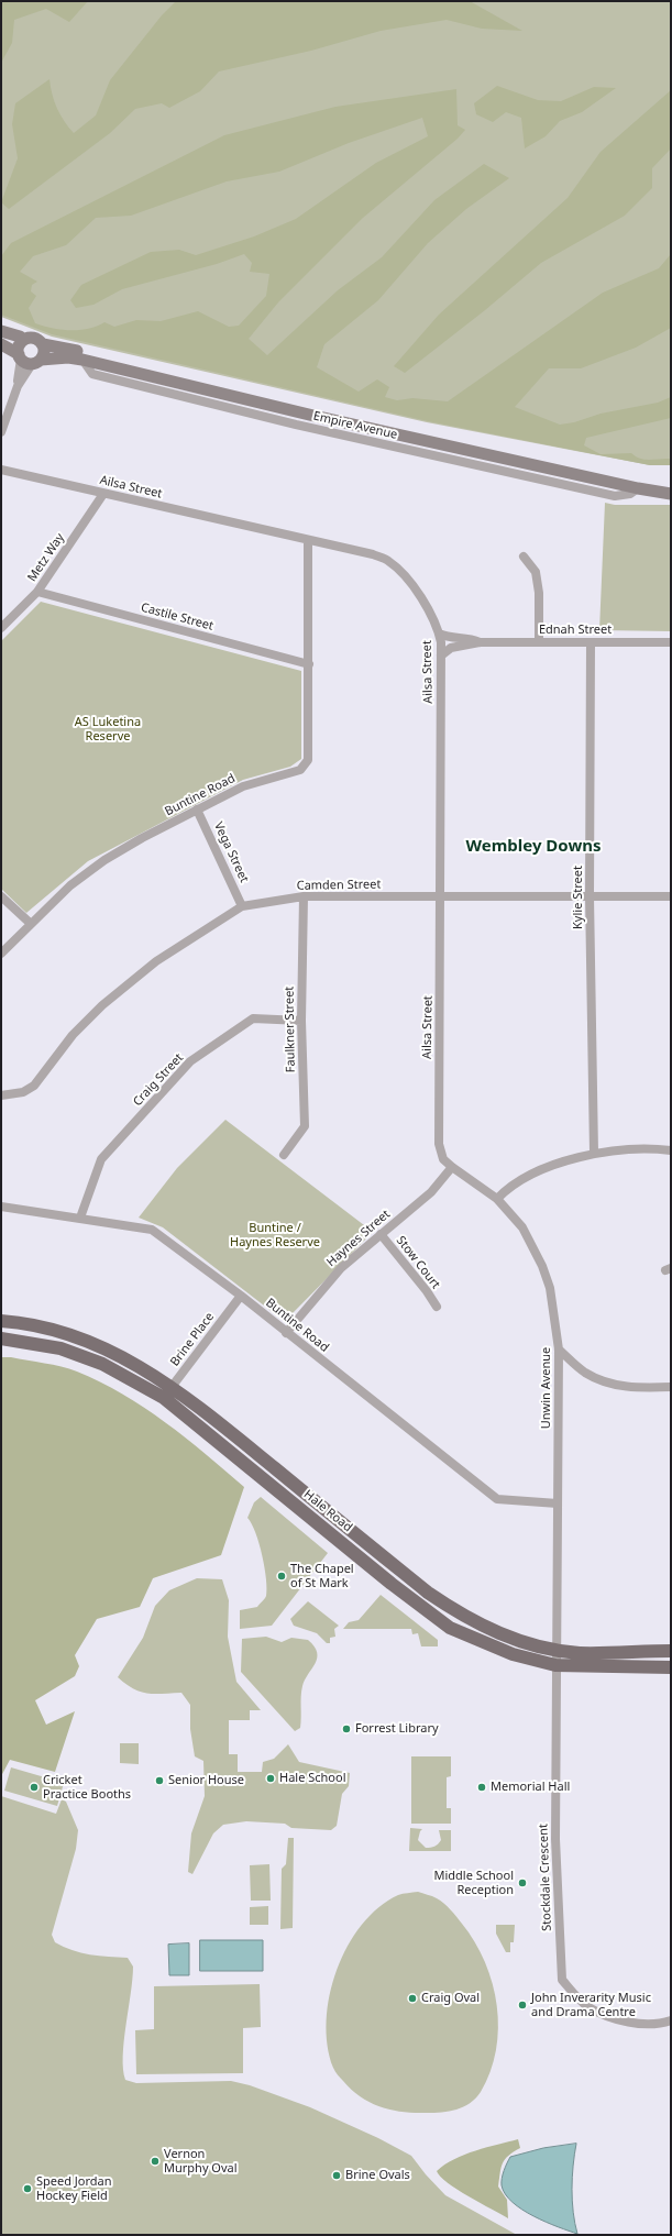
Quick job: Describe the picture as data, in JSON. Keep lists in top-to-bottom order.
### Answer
{
  "streets": {
    "main road": ["Empire Avenue", "Hale Road"],
    "street": [
      "Ailsa Street",
      "Metz Way",
      "Castile Street",
      "Ednah Street",
      "Buntine Road",
      "Vega Street",
      "Camden Street",
      "Kylie Street",
      "Faulkner Street",
      "Craig Street",
      "Haynes Street",
      "Stow Court",
      "Brine Place",
      "Unwin Avenue",
      "Stockdale Crescent"
    ]
  },
  "crossings": [
    ["Ailsa Street", "Metz Way"],
    ["Ailsa Street", "Ednah Street"],
    ["Ailsa Street", "Buntine Road"],
    ["Ailsa Street", "Camden Street"],
    ["Ailsa Street", "Haynes Street"],
    ["Ailsa Street", "Unwin Avenue"],
    ["Metz Way", "Castile Street"],
    ["Castile Street", "Buntine Road"],
    ["Ednah Street", "Kylie Street"],
    ["Buntine Road", "Vega Street"],
    ["Buntine Road", "Craig Street"],
    ["Buntine Road", "Haynes Street"],
    ["Buntine Road", "Brine Place"],
    ["Buntine Road", "Unwin Avenue"],
    ["Vega Street", "Camden Street"],
    ["Camden Street", "Kylie Street"],
    ["Camden Street", "Faulkner Street"],
    ["Faulkner Street", "Craig Street"],
    ["Haynes Street", "Stow Court"],
    ["Haynes Street", "Unwin Avenue"],
    ["Brine Place", "Hale Road"],
    ["Unwin Avenue", "Hale Road"],
    ["Unwin Avenue", "Stockdale Crescent"],
    ["Hale Road", "Stockdale Crescent"]
  ],
  "districts": ["Wembley Downs"],
  "parks": ["AS Luketina Reserve", "Buntine / Haynes Reserve"],
  "places": [
    "The Chapel of St Mark",
    "Forrest Library",
    "Hale School",
    "Senior House",
    "Cricket Practice Booths",
    "Memorial Hall",
    "Middle School Reception",
    "Craig Oval",
    "John Inverarity Music and Drama Centre",
    "Vernon Murphy Oval",
    "Brine Ovals",
    "Speed Jordan Hockey Field"
  ]
}
